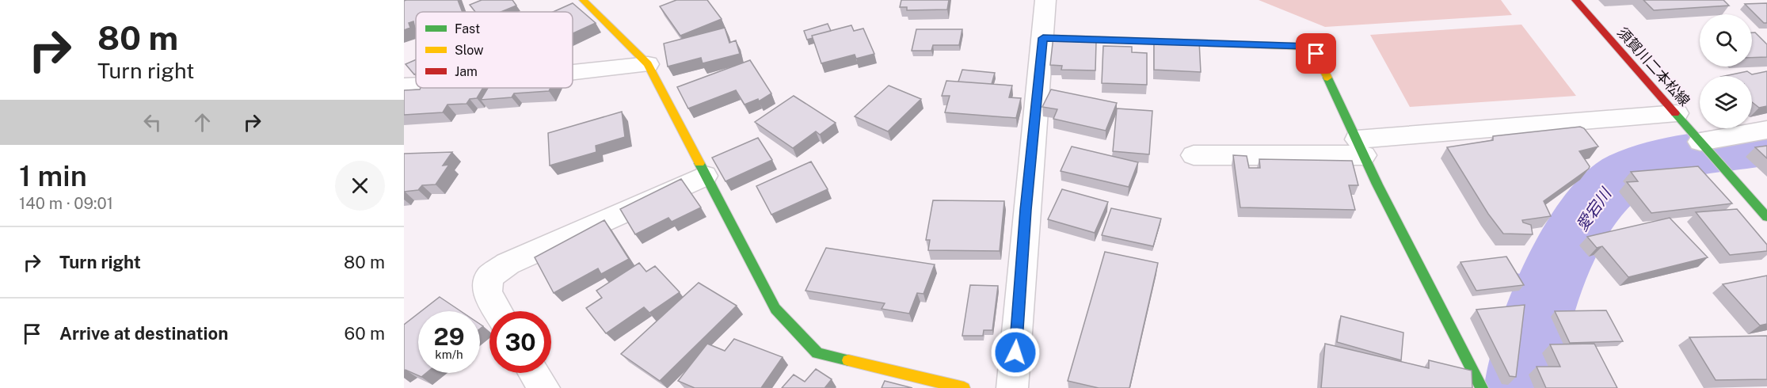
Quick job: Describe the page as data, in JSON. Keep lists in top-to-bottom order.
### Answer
{
  "streets": {
    "street": ["須賀川二本松線"]
  },
  "water": ["愛宕川"],
  "legend": ["Fast", "Slow", "Jam"],
  "page": {
    "turn": ["80 m", "Turn right"],
    "heading": ["1 min", "140 m · 09:01"],
    "list": [
      {
        "name": "Turn right",
        "value": "80 m"
      },
      {
        "name": "Arrive at destination",
        "value": "60 m"
      }
    ],
    "speed": "29 km/h",
    "limit": "30"
  }
}
